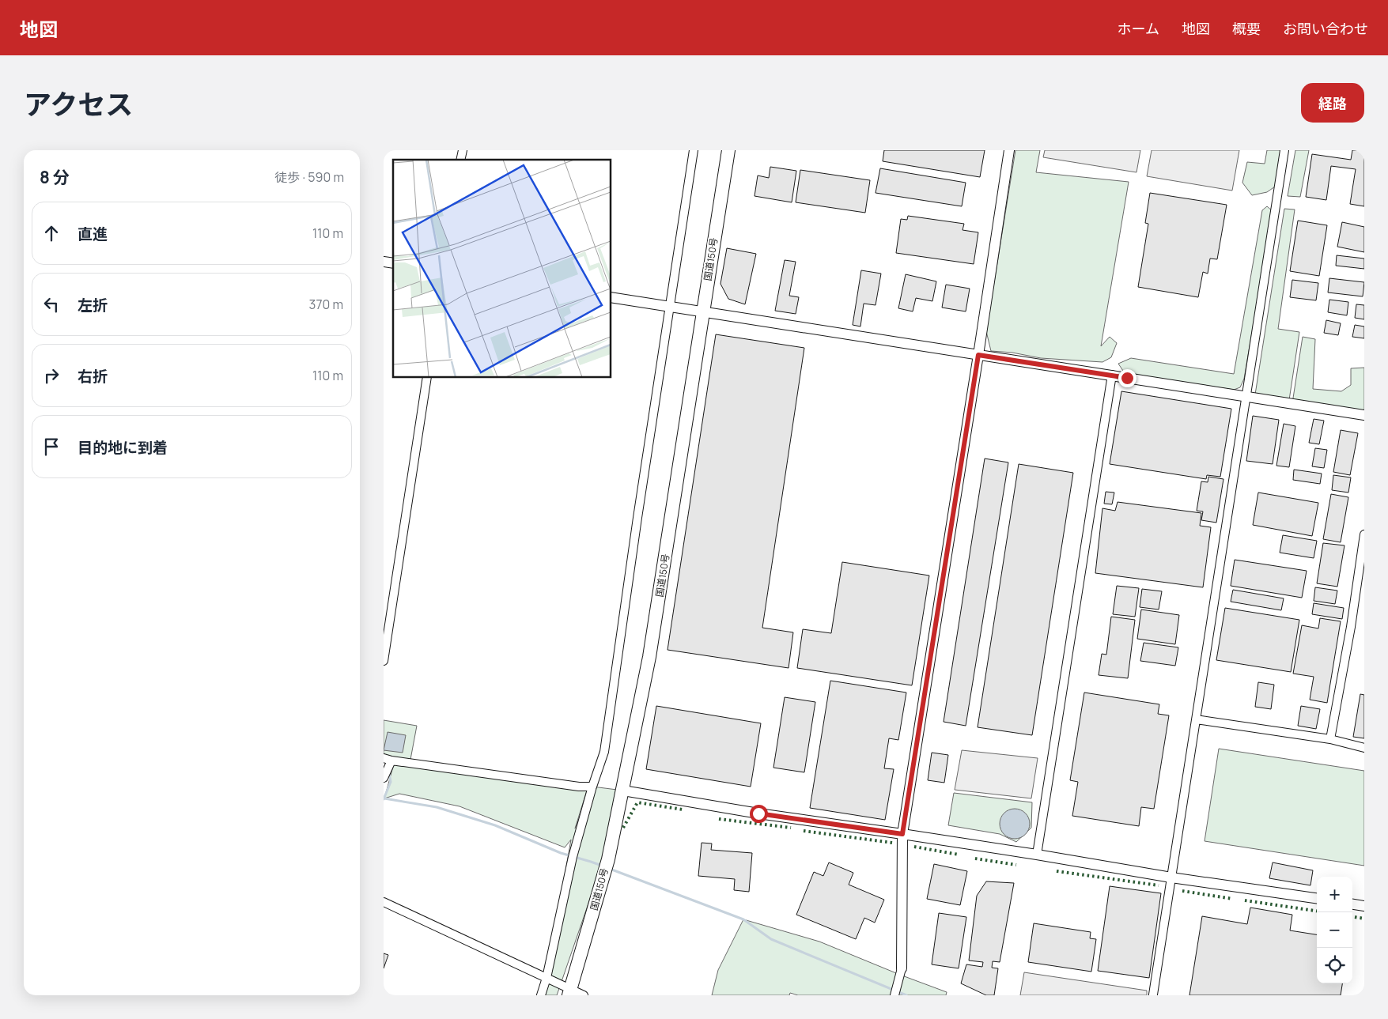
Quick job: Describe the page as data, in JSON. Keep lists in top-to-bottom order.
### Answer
{
  "streets": {
    "highway": ["国道150号"]
  },
  "page": {
    "header": "地図",
    "nav": [
      "ホーム",
      "地図",
      "概要",
      "お問い合わせ"
    ],
    "title": "アクセス",
    "buttons": "経路",
    "heading": ["8 分", "徒歩 · 590 m"],
    "list": [
      ["直進", "110 m"],
      ["左折", "370 m"],
      ["右折", "110 m"],
      "目的地に到着"
    ],
    "map_buttons": ["+", "−"]
  }
}
